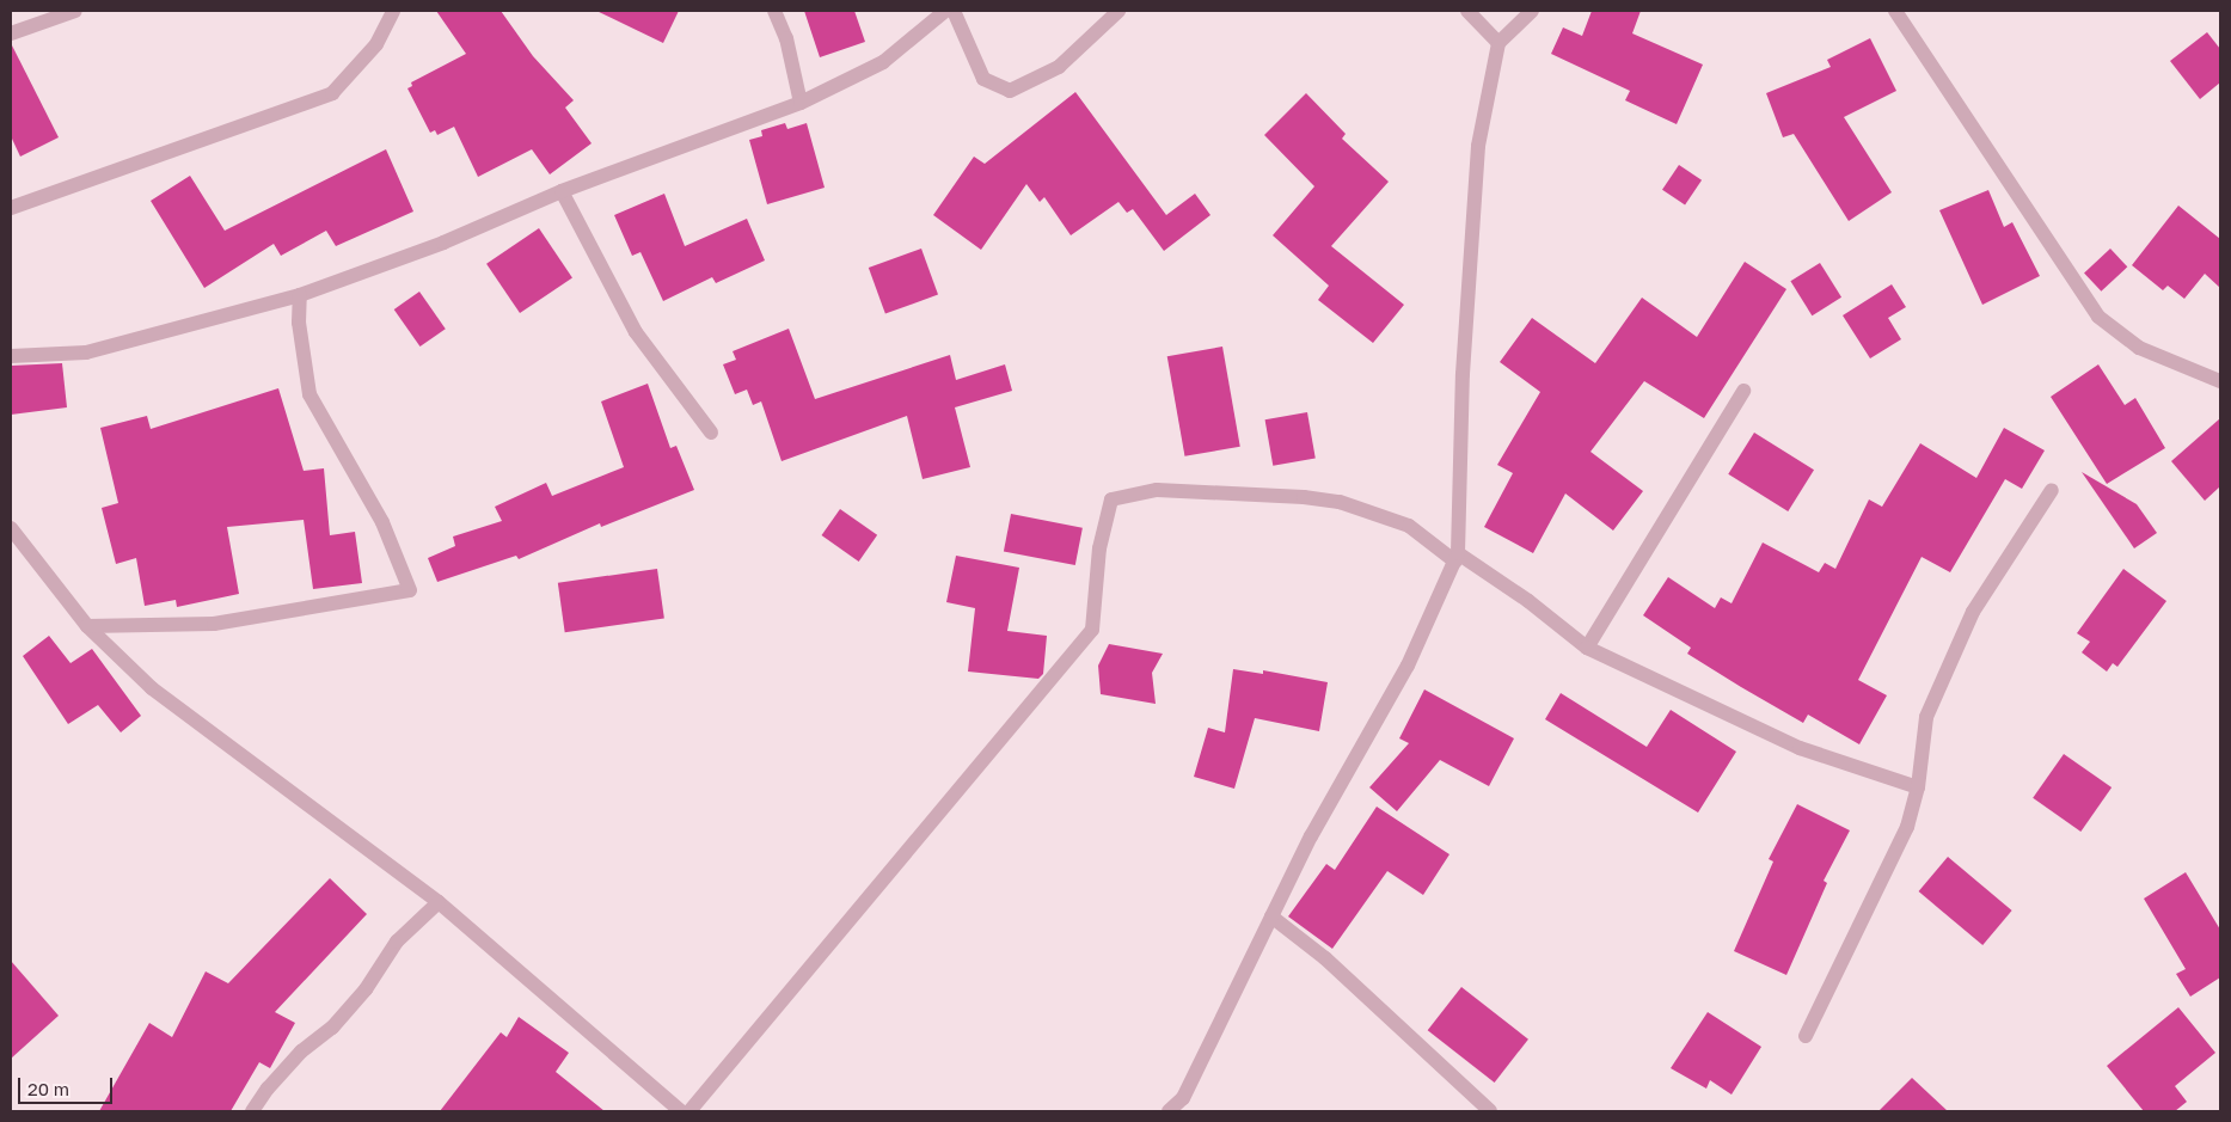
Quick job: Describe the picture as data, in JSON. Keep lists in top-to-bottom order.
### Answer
{
  "scale_bar": "20 m"
}
